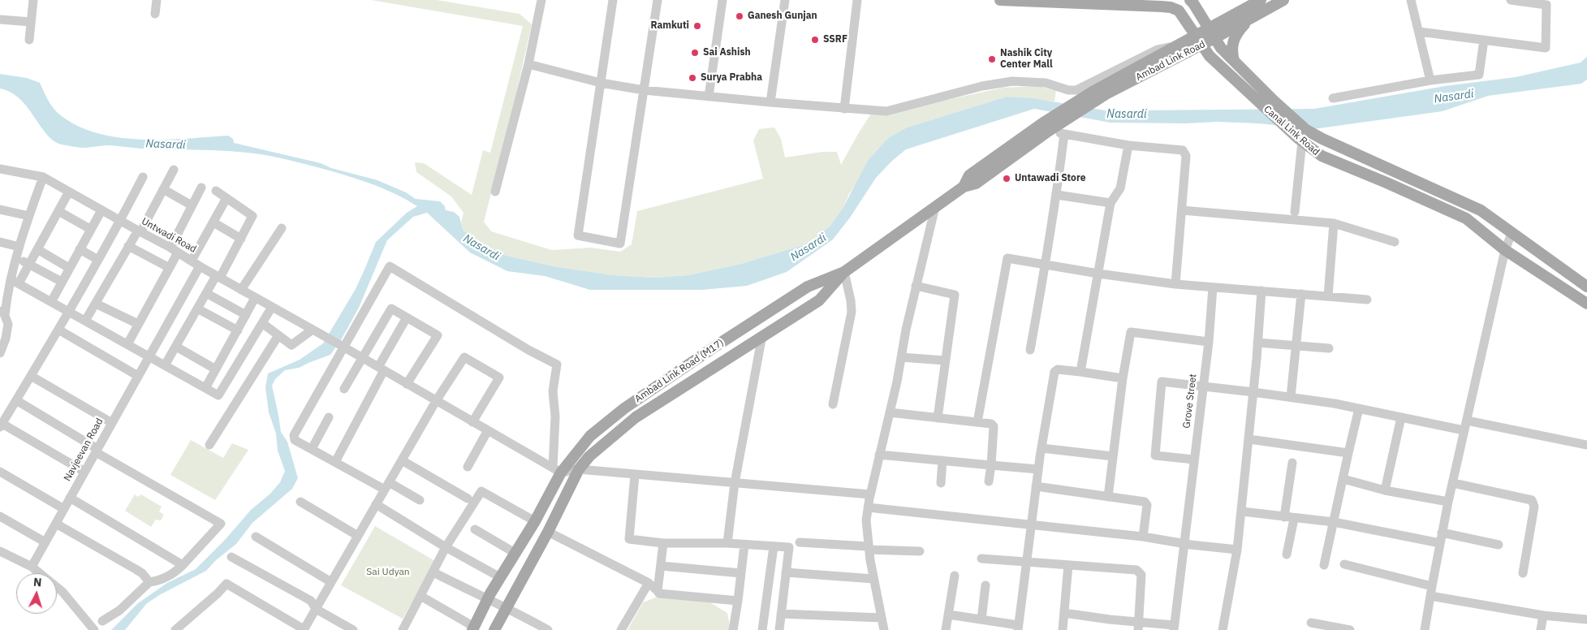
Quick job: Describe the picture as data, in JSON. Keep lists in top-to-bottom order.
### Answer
{
  "streets": {
    "main road": ["Ambad Link Road", "Canal Link Road", "Ambad Link Road (M17)"],
    "street": ["Untwadi Road", "Grove Street", "Navjeevan Road"]
  },
  "crossings": [
    ["Ambad Link Road", "Canal Link Road"],
    ["Ambad Link Road", "Ambad Link Road (M17)"],
    ["Untwadi Road", "Ambad Link Road (M17)"],
    ["Untwadi Road", "Navjeevan Road"]
  ],
  "water": ["Nasardi"],
  "parks": ["Sai Udyan"],
  "places": [
    "Ganesh Gunjan",
    "Ramkuti",
    "SSRF",
    "Sai Ashish",
    "Nashik City Center Mall",
    "Surya Prabha",
    "Untawadi Store"
  ],
  "north": "top"
}
